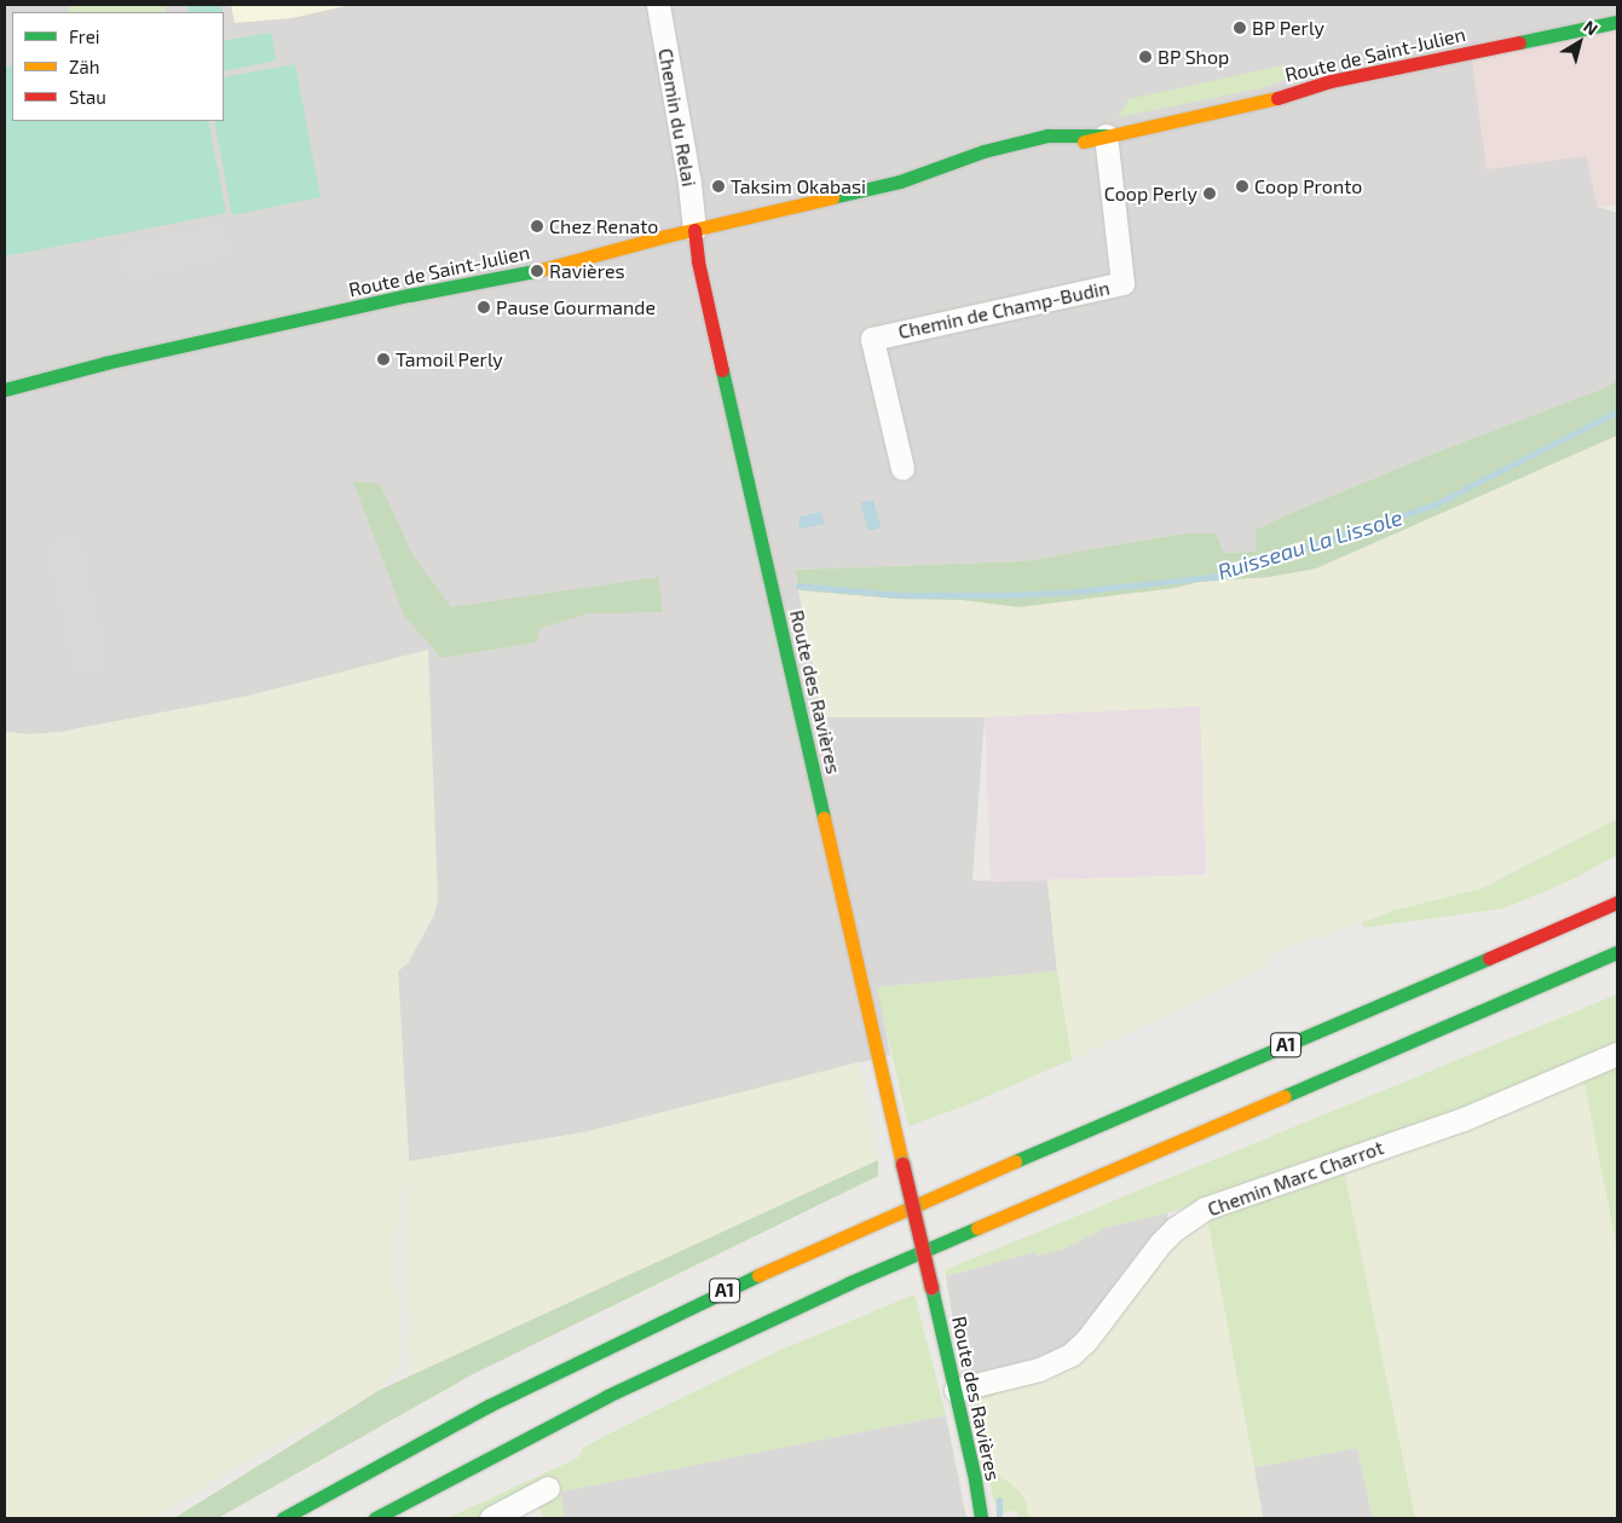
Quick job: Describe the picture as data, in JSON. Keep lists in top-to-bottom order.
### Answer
{
  "streets": {
    "main road": ["Route de Saint-Julien", "Route des Ravières", "A1"],
    "street": ["Chemin du Relai", "Chemin de Champ-Budin", "Chemin Marc Charrot"]
  },
  "crossings": [
    ["Route de Saint-Julien", "Chemin du Relai"],
    ["Route de Saint-Julien", "Chemin de Champ-Budin"],
    ["Route de Saint-Julien", "Route des Ravières"],
    ["Chemin du Relai", "Route des Ravières"],
    ["Route des Ravières", "Chemin Marc Charrot"]
  ],
  "water": ["Ruisseau La Lissole"],
  "places": [
    "BP Perly",
    "BP Shop",
    "Taksim Okabasi",
    "Coop Pronto",
    "Coop Perly",
    "Chez Renato",
    "Ravières",
    "Pause Gourmande",
    "Tamoil Perly"
  ],
  "legend": ["Frei", "Zäh", "Stau"],
  "north": "top right"
}
